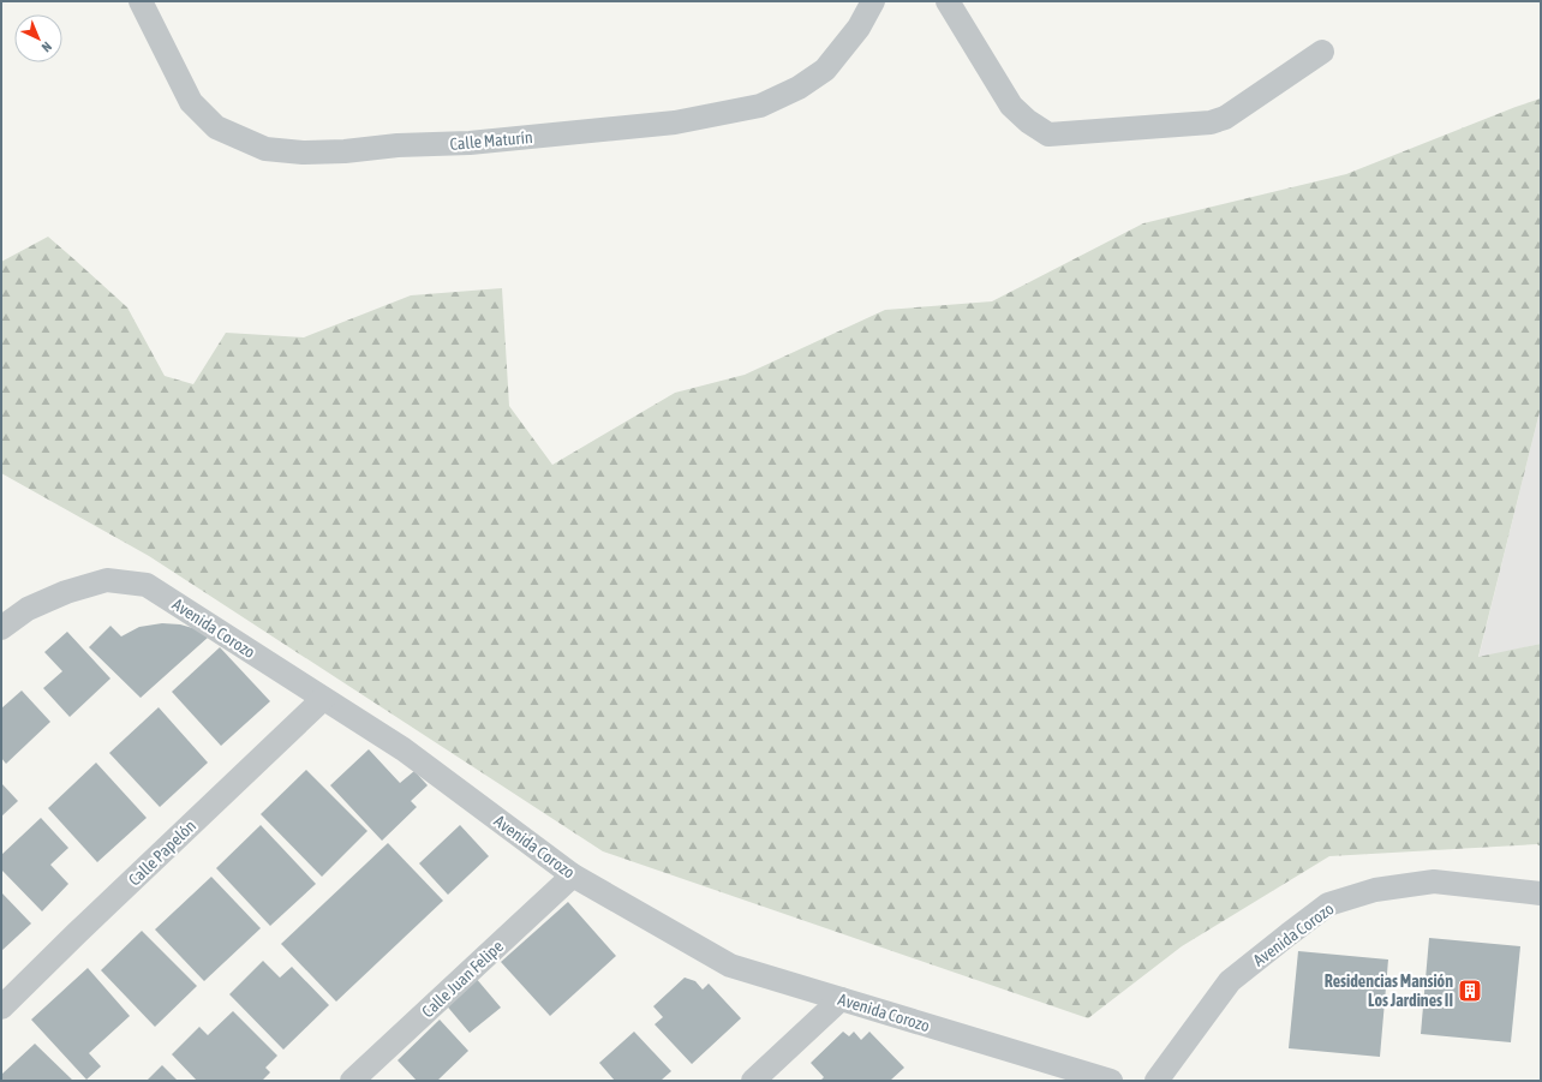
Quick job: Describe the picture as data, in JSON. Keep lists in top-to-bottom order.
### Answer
{
  "streets": {
    "street": [
      "Calle Maturín",
      "Avenida Corozo",
      "Calle Papelón",
      "Calle Juan Felipe"
    ]
  },
  "crossings": [
    ["Avenida Corozo", "Calle Papelón"],
    ["Avenida Corozo", "Calle Juan Felipe"]
  ],
  "places": {
    "building": ["Residencias Mansión Los Jardines II"]
  },
  "north": "bottom right"
}
